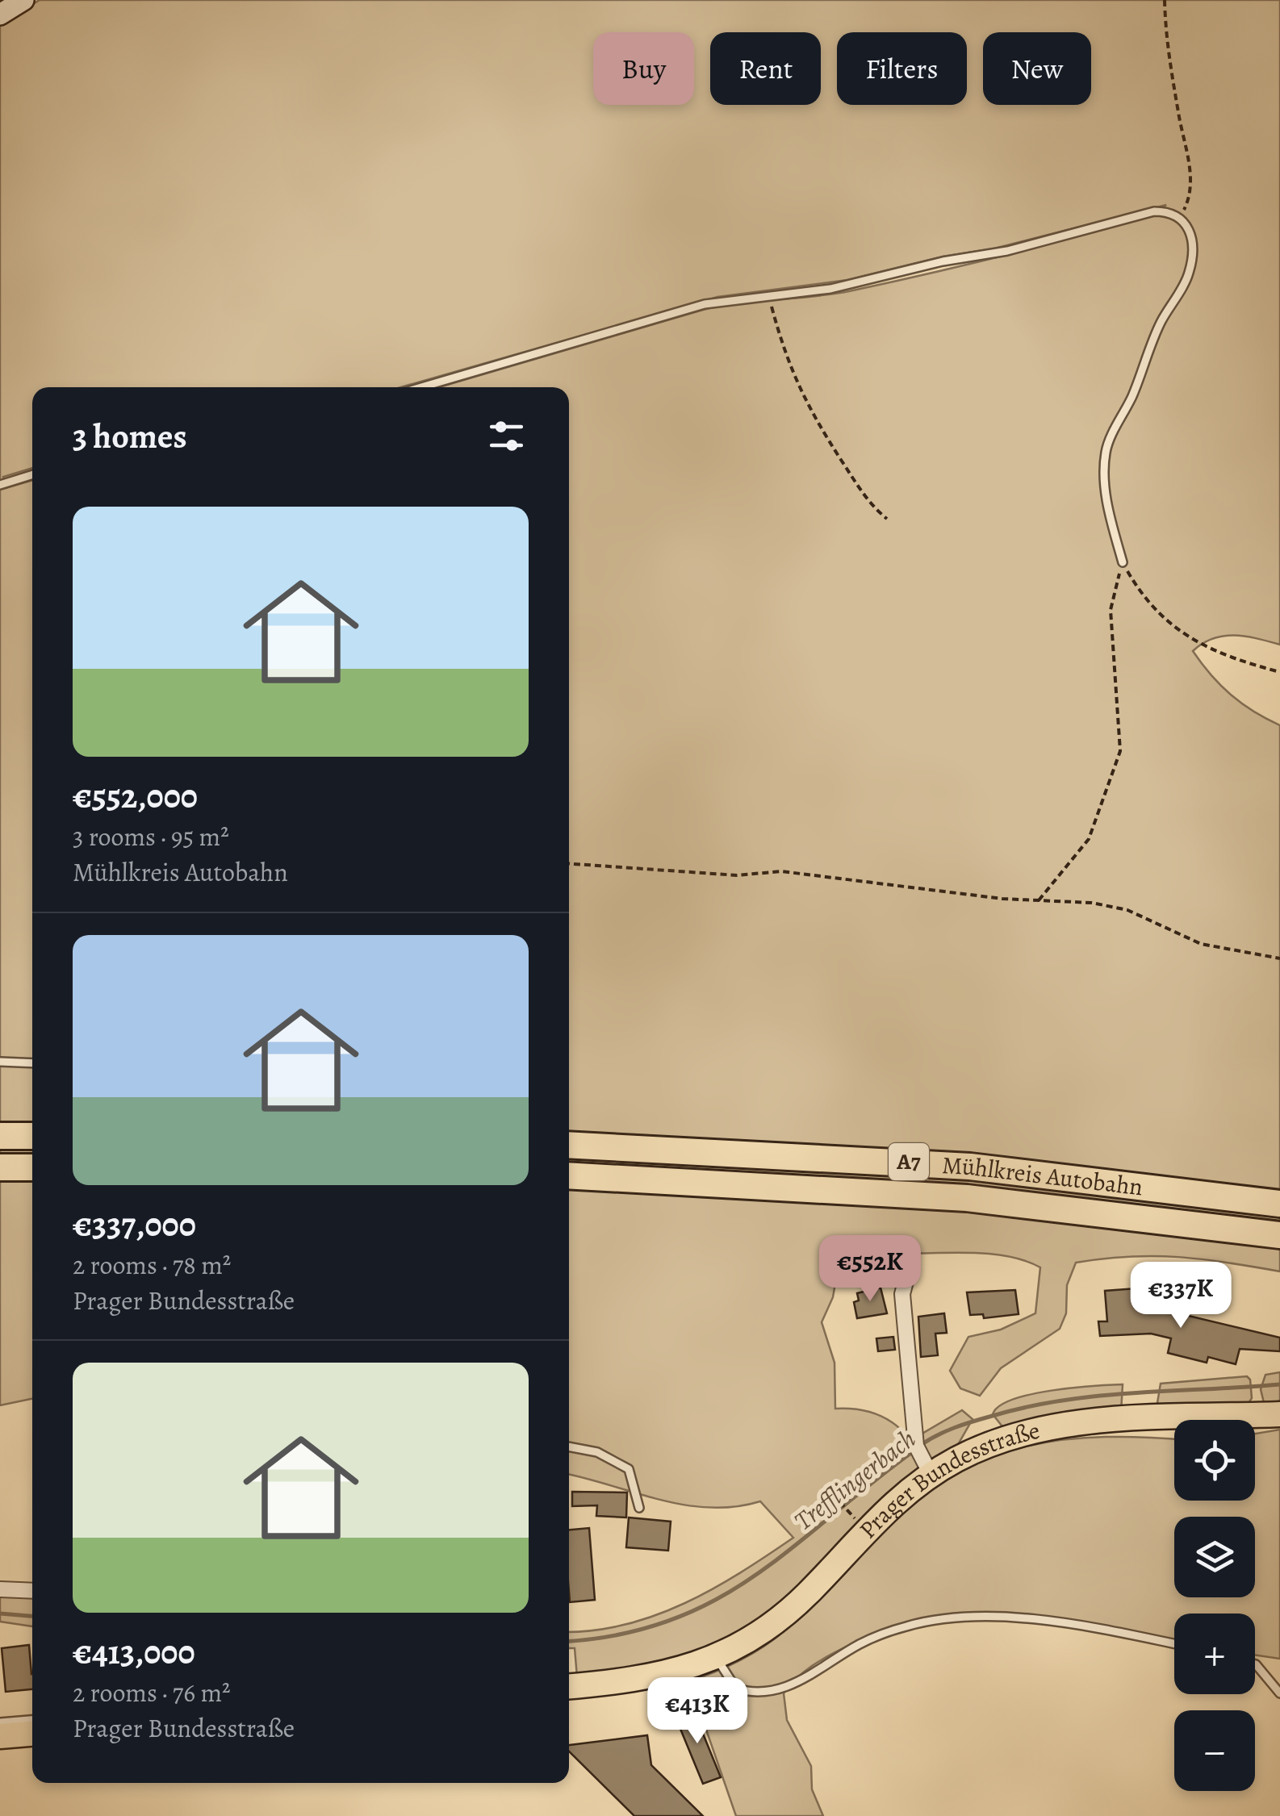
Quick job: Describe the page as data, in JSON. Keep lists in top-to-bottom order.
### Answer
{
  "streets": {
    "highway": ["A7", "Mühlkreis Autobahn"],
    "main road": ["Prager Bundesstraße"]
  },
  "water": ["Trefflingerbach"],
  "page": {
    "chip": [
      "Buy",
      "Rent",
      "Filters",
      "New"
    ],
    "heading": "3 homes",
    "list": [
      {
        "name": "€552,000",
        "note": "3 rooms · 95 m² · Mühlkreis Autobahn"
      },
      {
        "name": "€337,000",
        "note": "2 rooms · 78 m² · Prager Bundesstraße"
      },
      {
        "name": "€413,000",
        "note": "2 rooms · 76 m² · Prager Bundesstraße"
      }
    ],
    "price": ["€552K", "€337K", "€413K"],
    "map_buttons": ["+", "−"]
  }
}
